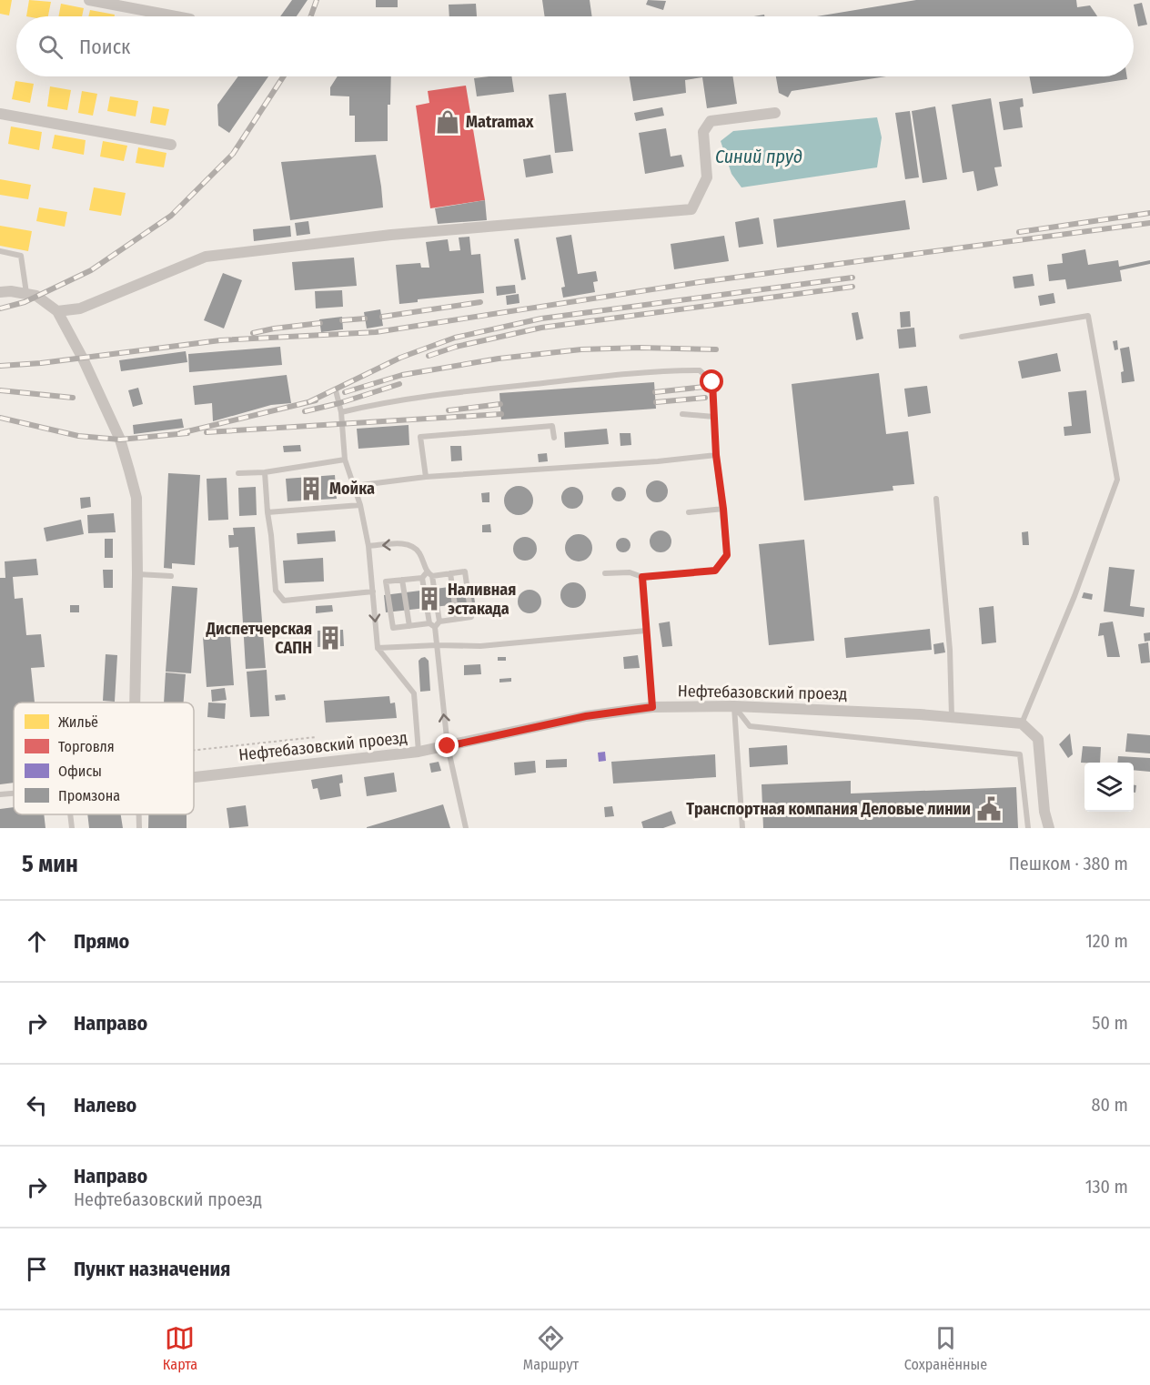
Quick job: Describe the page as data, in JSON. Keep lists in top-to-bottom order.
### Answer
{
  "streets": {
    "street": ["Нефтебазовский проезд"]
  },
  "water": ["Синий пруд"],
  "places": {
    "shop": ["Matramax"],
    "building": ["Мойка", "Наливная эстакада", "Диспетчерская САПН"],
    "public building": ["Транспортная компания Деловые линии"]
  },
  "legend": [
    "Жильё",
    "Торговля",
    "Офисы",
    "Промзона"
  ],
  "page": {
    "search": "Поиск",
    "heading": ["5 мин", "Пешком · 380 m"],
    "list": [
      ["Прямо", "120 m"],
      ["Направо", "50 m"],
      ["Налево", "80 m"],
      ["Направо", "Нефтебазовский проезд", "130 m"],
      "Пункт назначения"
    ],
    "nav": ["Карта", "Маршрут", "Сохранённые"]
  }
}
